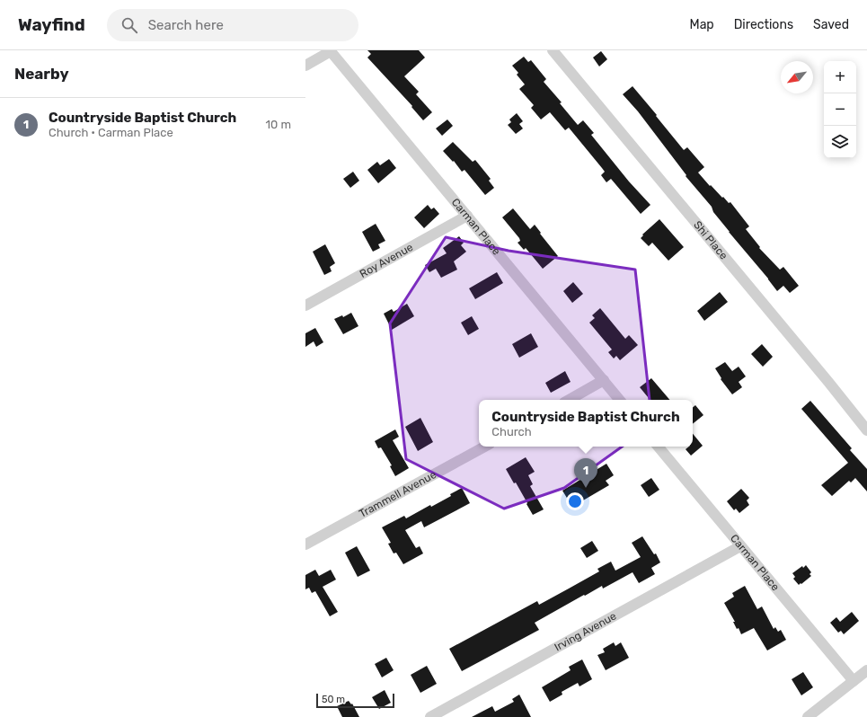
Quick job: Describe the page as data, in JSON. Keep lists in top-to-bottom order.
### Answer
{
  "streets": {
    "street": [
      "Carman Place",
      "Shi Place",
      "Roy Avenue",
      "Trammell Avenue",
      "Irving Avenue"
    ]
  },
  "crossings": [
    ["Carman Place", "Roy Avenue"],
    ["Carman Place", "Irving Avenue"]
  ],
  "scale_bar": "50 m",
  "north": "bottom left",
  "page": {
    "header": "Wayfind",
    "search": "Search here",
    "nav": ["Map", "Directions", "Saved"],
    "heading": "Nearby",
    "map_buttons": ["+", "−"],
    "list": [
      {
        "mark": "1",
        "name": "Countryside Baptist Church",
        "note": "Church · Carman Place",
        "value": "10 m"
      }
    ],
    "popup": ["Countryside Baptist Church", "Church"],
    "pins": "1",
    "scale": "50 m"
  }
}
